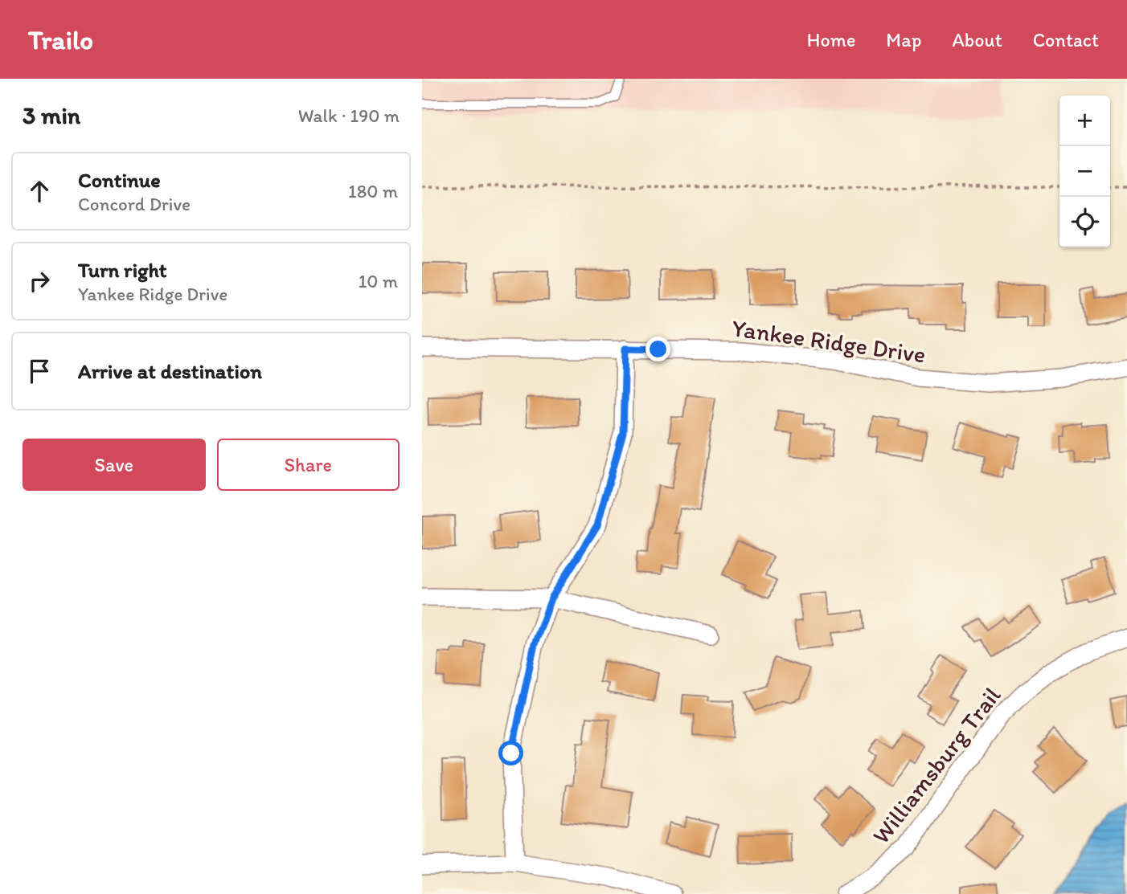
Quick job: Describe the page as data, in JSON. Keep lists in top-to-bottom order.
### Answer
{
  "streets": {
    "street": ["Yankee Ridge Drive", "Williamsburg Trail"]
  },
  "page": {
    "header": "Trailo",
    "nav": [
      "Home",
      "Map",
      "About",
      "Contact"
    ],
    "heading": ["3 min", "Walk · 190 m"],
    "map_buttons": ["+", "−"],
    "list": [
      ["Continue", "Concord Drive", "180 m"],
      ["Turn right", "Yankee Ridge Drive", "10 m"],
      "Arrive at destination"
    ],
    "buttons": ["Save", "Share"]
  }
}
